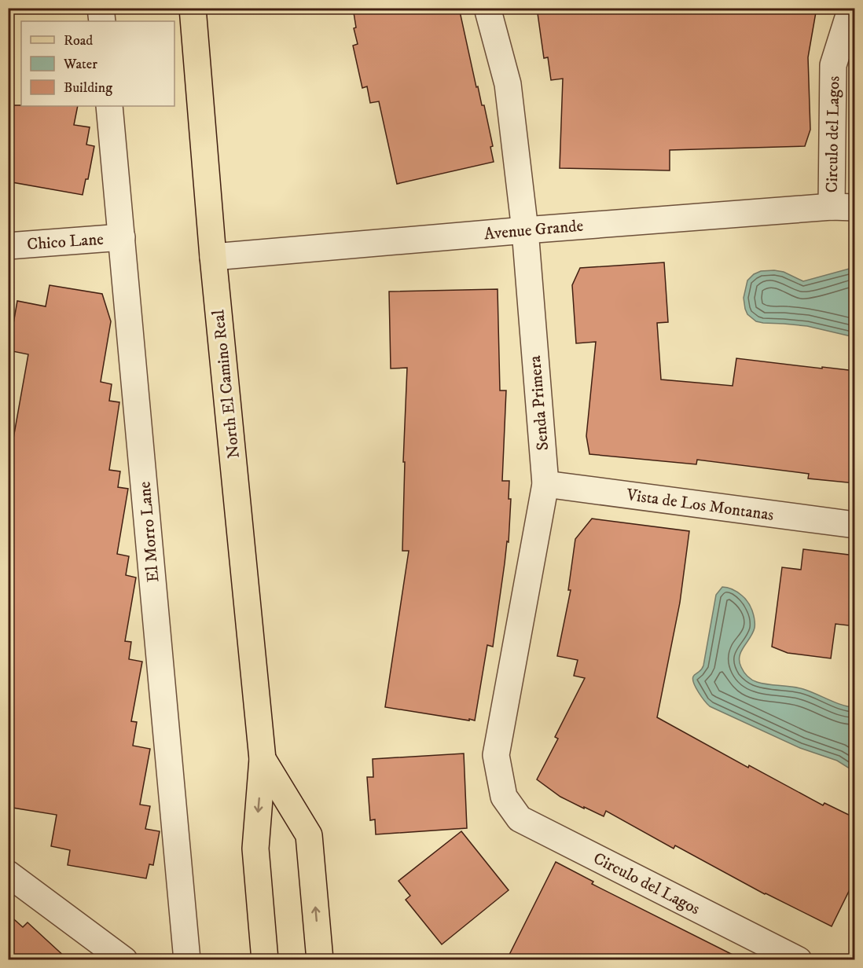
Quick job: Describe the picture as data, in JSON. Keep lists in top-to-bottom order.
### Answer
{
  "streets": {
    "main road": ["North El Camino Real"],
    "street": [
      "Circulo del Lagos",
      "Avenue Grande",
      "Chico Lane",
      "Senda Primera",
      "Vista de Los Montanas",
      "El Morro Lane"
    ]
  },
  "crossings": [
    ["Circulo del Lagos", "Avenue Grande"],
    ["Circulo del Lagos", "Senda Primera"],
    ["Avenue Grande", "North El Camino Real"],
    ["Avenue Grande", "Senda Primera"],
    ["Chico Lane", "El Morro Lane"],
    ["Senda Primera", "Vista de Los Montanas"]
  ],
  "legend": ["Road", "Water", "Building"]
}
